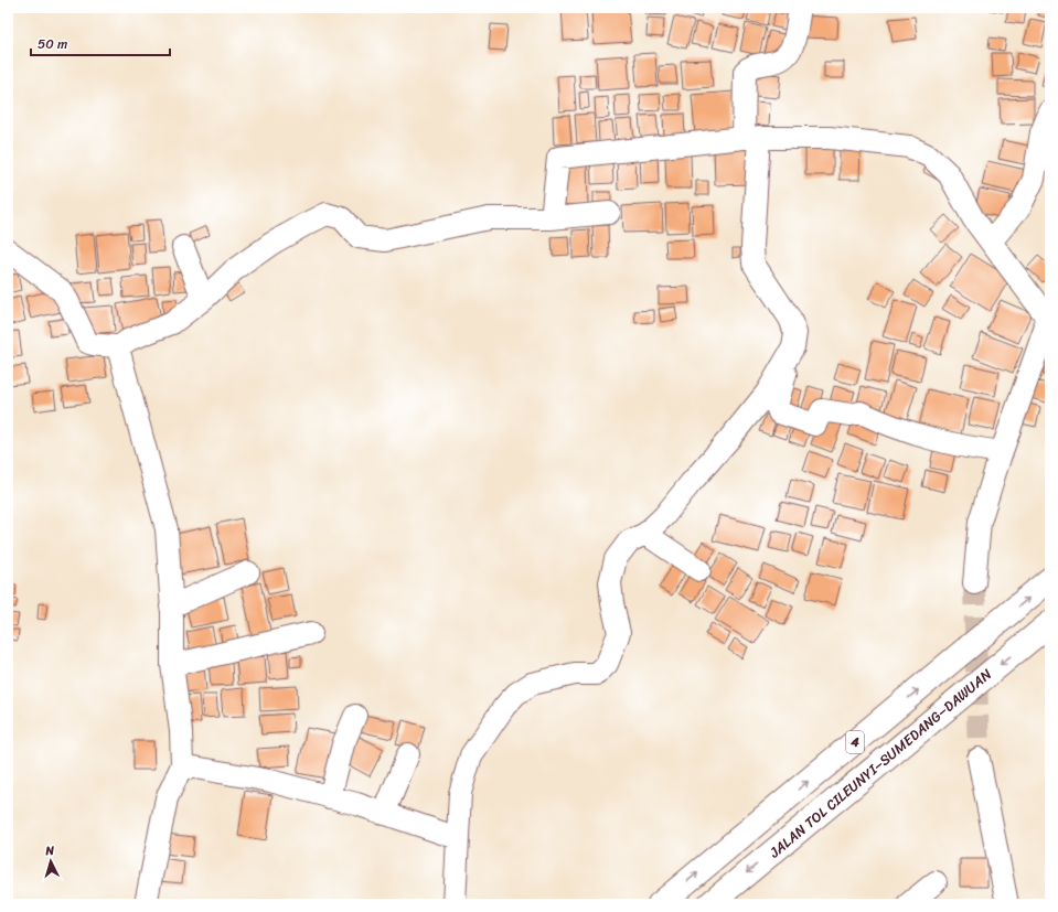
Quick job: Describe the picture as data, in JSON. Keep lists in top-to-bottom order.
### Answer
{
  "streets": {
    "highway": ["4", "JALAN TOL CILEUNYI–SUMEDANG–DAWUAN"]
  },
  "scale_bar": "50 m",
  "north": "top"
}
